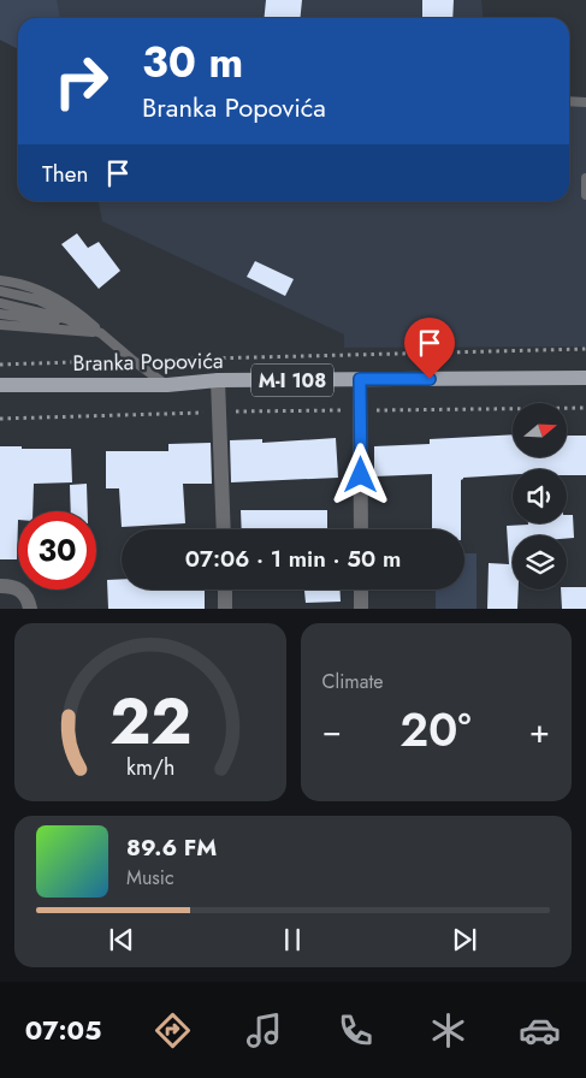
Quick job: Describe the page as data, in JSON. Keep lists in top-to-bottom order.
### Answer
{
  "streets": {
    "main road": ["Branka Popovića", "M-I 108"]
  },
  "north": "right",
  "page": {
    "turn": ["30 m", "Branka Popovića"],
    "then": "Then",
    "limit": "30",
    "trip": "07:06 · 1 min · 50 m",
    "tile": "Climate",
    "heat": ["−", "20°", "+"],
    "song": ["89.6 FM", "Music"],
    "tabs": "07:05",
    "gauge": ["22", "km/h"]
  }
}
